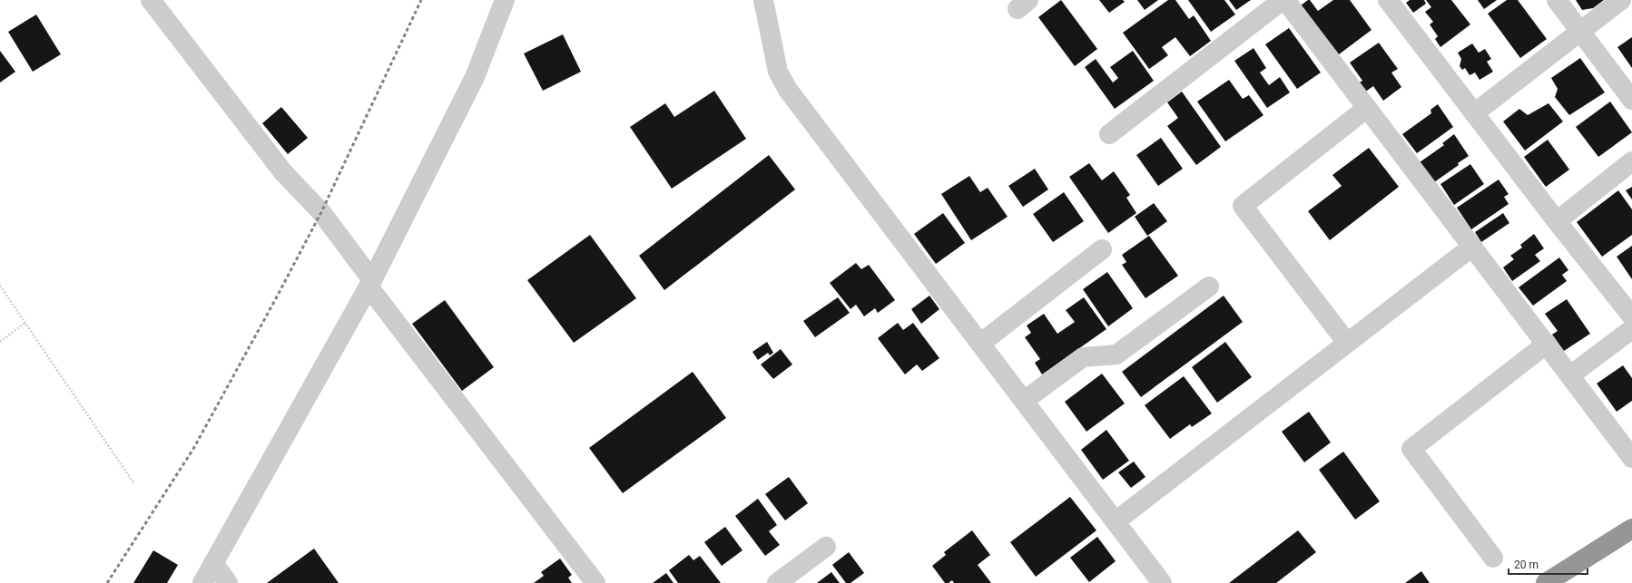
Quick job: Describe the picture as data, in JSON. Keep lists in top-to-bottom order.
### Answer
{
  "scale_bar": "20 m"
}
